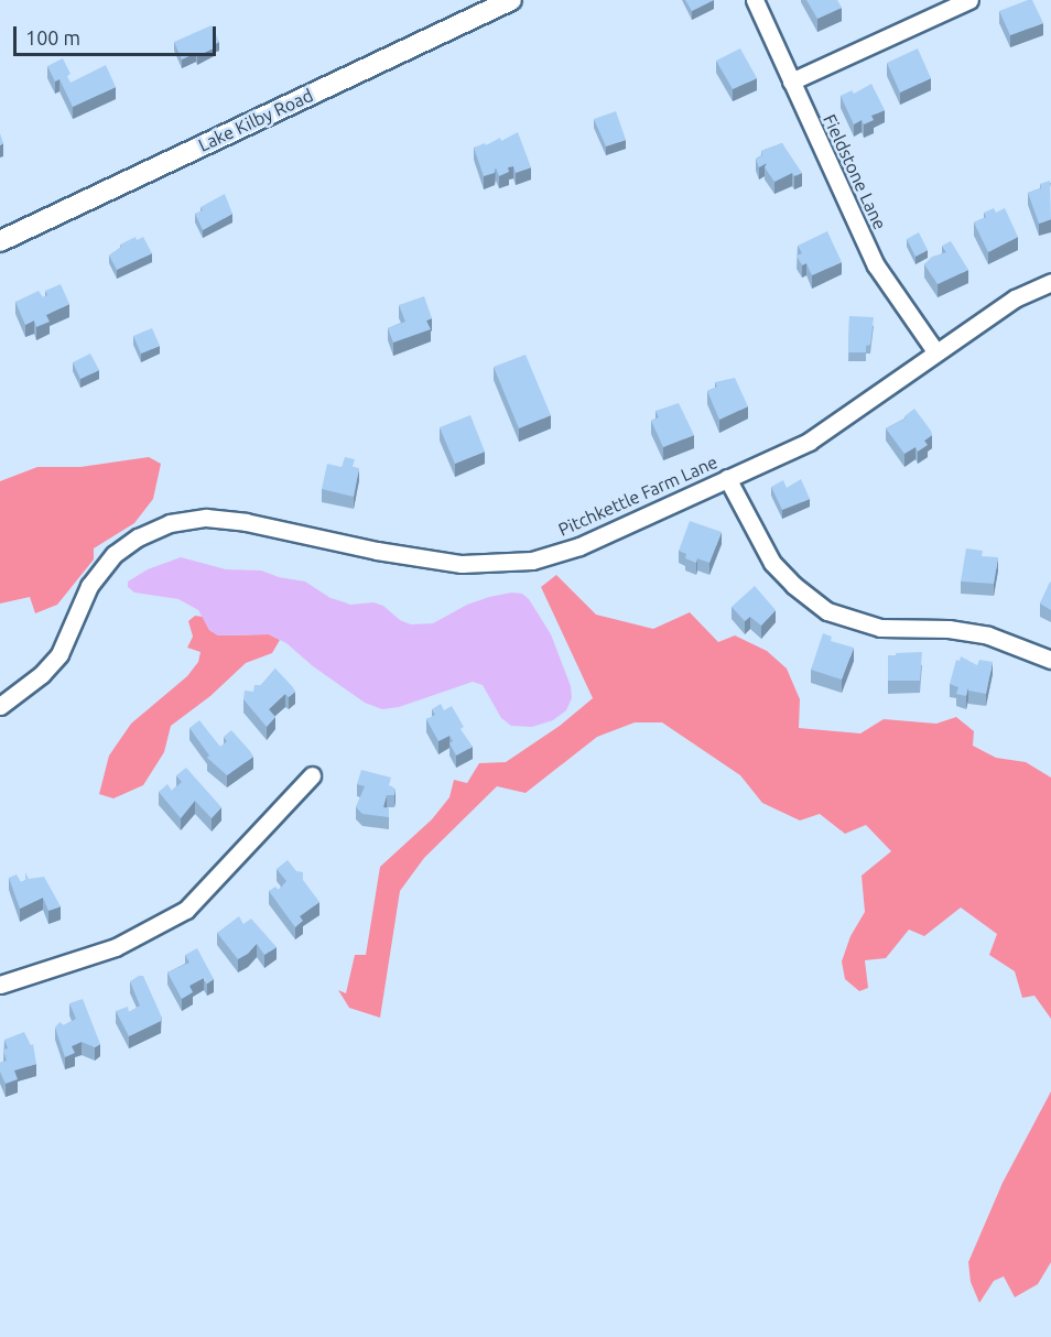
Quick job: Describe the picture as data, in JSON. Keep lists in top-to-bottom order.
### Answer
{
  "streets": {
    "street": ["Lake Kilby Road", "Fieldstone Lane", "Pitchkettle Farm Lane"]
  },
  "crossings": [
    ["Fieldstone Lane", "Pitchkettle Farm Lane"]
  ],
  "scale_bar": "100 m"
}
